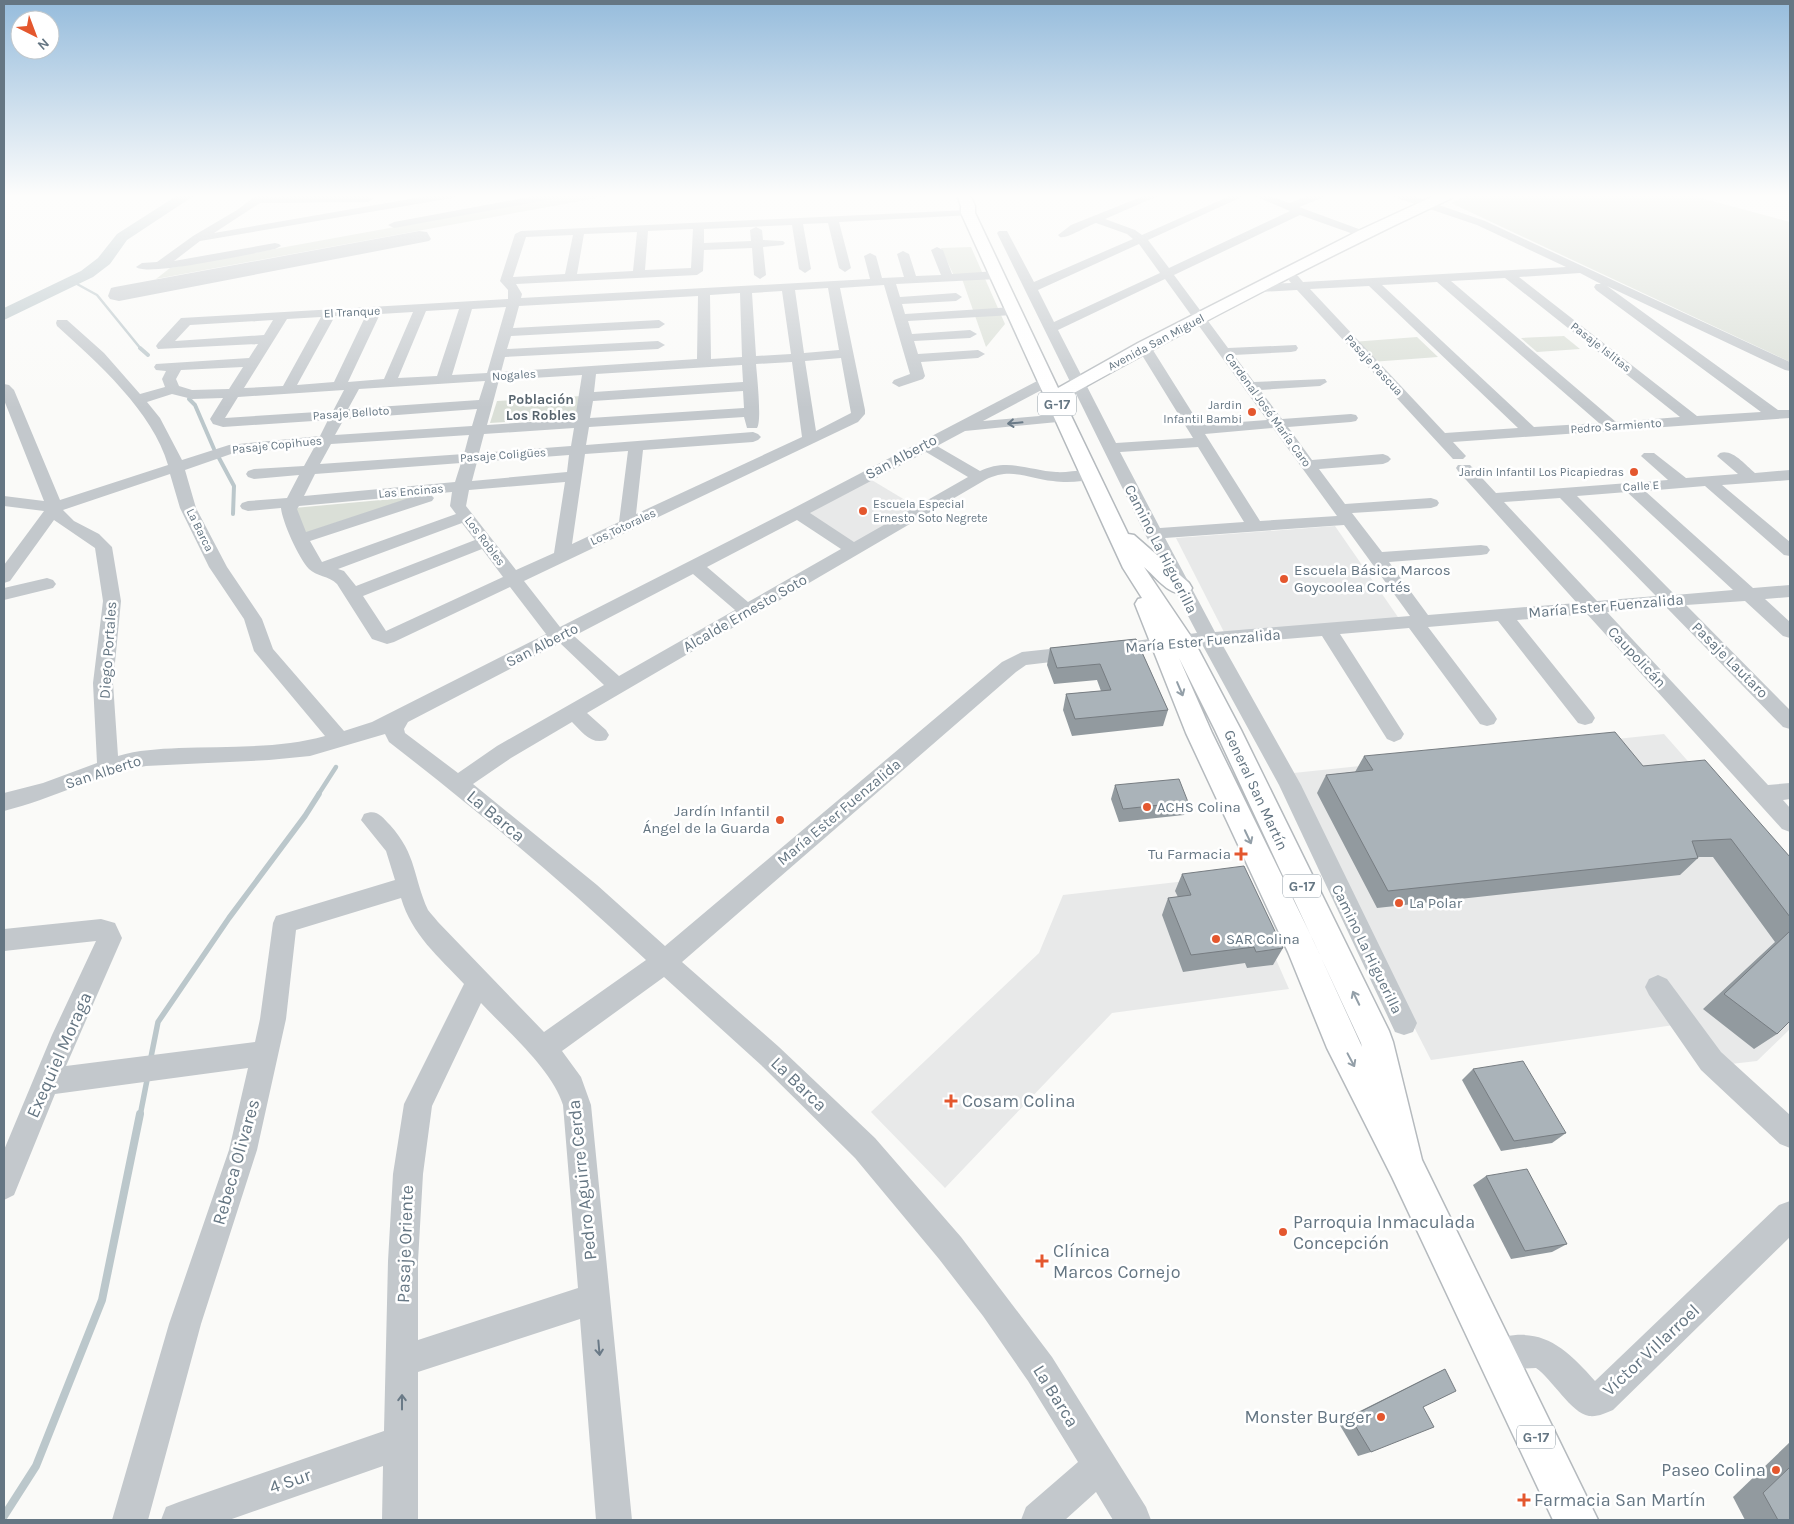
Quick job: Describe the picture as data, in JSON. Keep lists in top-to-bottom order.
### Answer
{
  "streets": {
    "main road": ["Avenida San Miguel", "G-17", "General San Martín"],
    "street": [
      "El Tranque",
      "Pasaje Islitas",
      "Pasaje Pascua",
      "Nogales",
      "Cardenal José María Caro",
      "Pasaje Belloto",
      "Pedro Sarmiento",
      "Pasaje Copihues",
      "Pasaje Coligües",
      "San Alberto",
      "Calle E",
      "Las Encinas",
      "Los Totorales",
      "La Barca",
      "Los Robles",
      "Camino La Higuerilla",
      "María Ester Fuenzalida",
      "Alcalde Ernesto Soto",
      "Diego Portales",
      "Caupolicán",
      "Pasaje Lautaro",
      "Exequiel Moraga",
      "Rebeca Olivares",
      "Pedro Aguirre Cerda",
      "Pasaje Oriente",
      "Víctor Villarroel",
      "4 Sur"
    ]
  },
  "crossings": [
    ["El Tranque", "Los Robles"],
    ["El Tranque", "General San Martín"],
    ["Avenida San Miguel", "Pasaje Pascua"],
    ["Avenida San Miguel", "Cardenal José María Caro"],
    ["Avenida San Miguel", "San Alberto"],
    ["Avenida San Miguel", "Camino La Higuerilla"],
    ["Avenida San Miguel", "General San Martín"],
    ["Pasaje Islitas", "Pedro Sarmiento"],
    ["Pasaje Pascua", "Pedro Sarmiento"],
    ["Pasaje Pascua", "Caupolicán"],
    ["Nogales", "Pasaje Belloto"],
    ["Nogales", "Los Totorales"],
    ["Nogales", "La Barca"],
    ["Nogales", "Los Robles"],
    ["Cardenal José María Caro", "María Ester Fuenzalida"],
    ["Pasaje Belloto", "Los Robles"],
    ["Pasaje Copihues", "La Barca"],
    ["Pasaje Copihues", "Los Robles"],
    ["Pasaje Copihues", "Diego Portales"],
    ["Pasaje Coligües", "Los Robles"],
    ["San Alberto", "La Barca"],
    ["San Alberto", "Los Robles"],
    ["San Alberto", "Diego Portales"],
    ["San Alberto", "General San Martín"],
    ["Calle E", "Caupolicán"],
    ["Calle E", "Pasaje Lautaro"],
    ["Las Encinas", "Los Robles"],
    ["Los Totorales", "Los Robles"],
    ["La Barca", "María Ester Fuenzalida"],
    ["La Barca", "Alcalde Ernesto Soto"],
    ["Los Robles", "Alcalde Ernesto Soto"],
    ["Camino La Higuerilla", "María Ester Fuenzalida"],
    ["Camino La Higuerilla", "General San Martín"],
    ["María Ester Fuenzalida", "Caupolicán"],
    ["María Ester Fuenzalida", "Pasaje Lautaro"],
    ["María Ester Fuenzalida", "General San Martín"],
    ["María Ester Fuenzalida", "Pedro Aguirre Cerda"],
    ["Alcalde Ernesto Soto", "General San Martín"],
    ["General San Martín", "Víctor Villarroel"],
    ["Rebeca Olivares", "Pedro Aguirre Cerda"],
    ["Pedro Aguirre Cerda", "Pasaje Oriente"],
    ["Pasaje Oriente", "4 Sur"]
  ],
  "districts": ["Población Los Robles"],
  "places": {
    "other": [
      "Jardin Infantil Bambi",
      "Jardin Infantil Los Picapiedras",
      "Escuela Especial Ernesto Soto Negrete",
      "Escuela Básica Marcos Goycoolea Cortés",
      "ACHS Colina",
      "Jardín Infantil Ángel de la Guarda",
      "La Polar",
      "SAR Colina",
      "Parroquia Inmaculada Concepción",
      "Monster Burger",
      "Paseo Colina"
    ],
    "health": [
      "Tu Farmacia",
      "Cosam Colina",
      "Clínica Marcos Cornejo",
      "Farmacia San Martín"
    ]
  },
  "north": "bottom right"
}
